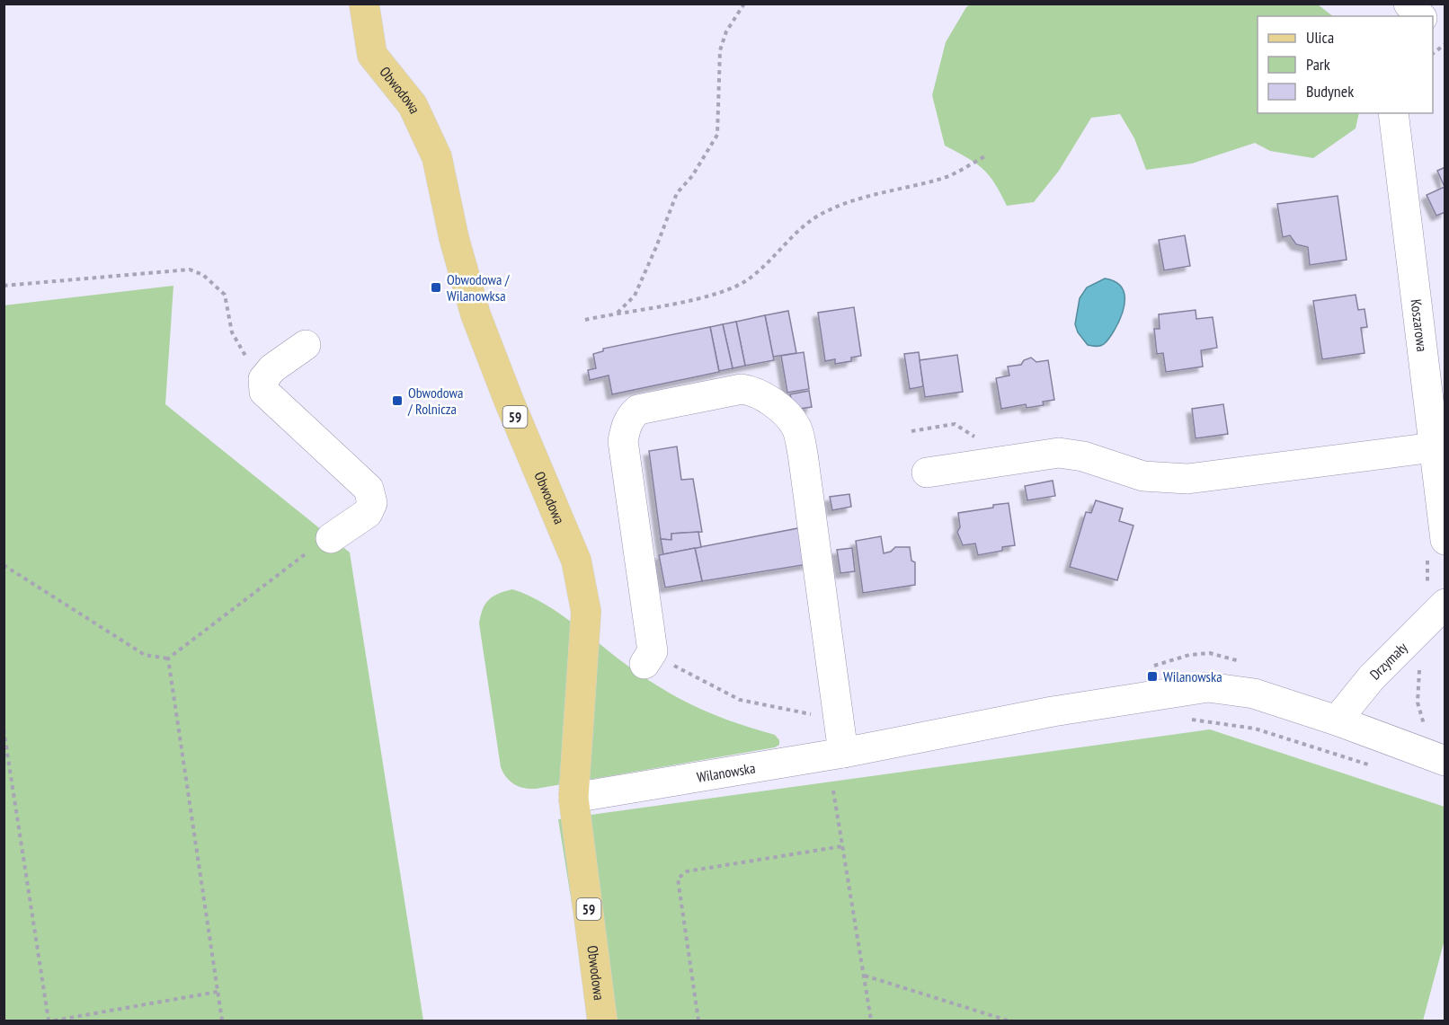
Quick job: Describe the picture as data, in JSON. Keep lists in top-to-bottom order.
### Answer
{
  "streets": {
    "main road": ["Obwodowa", "59"],
    "street": ["Koszarowa", "Drzymały", "Wilanowska"]
  },
  "crossings": [
    ["Obwodowa", "Wilanowska"],
    ["Drzymały", "Wilanowska"]
  ],
  "places": {
    "transit": ["Obwodowa / Wilanowksa", "Obwodowa / Rolnicza", "Wilanowska"]
  },
  "legend": ["Ulica", "Park", "Budynek"]
}
